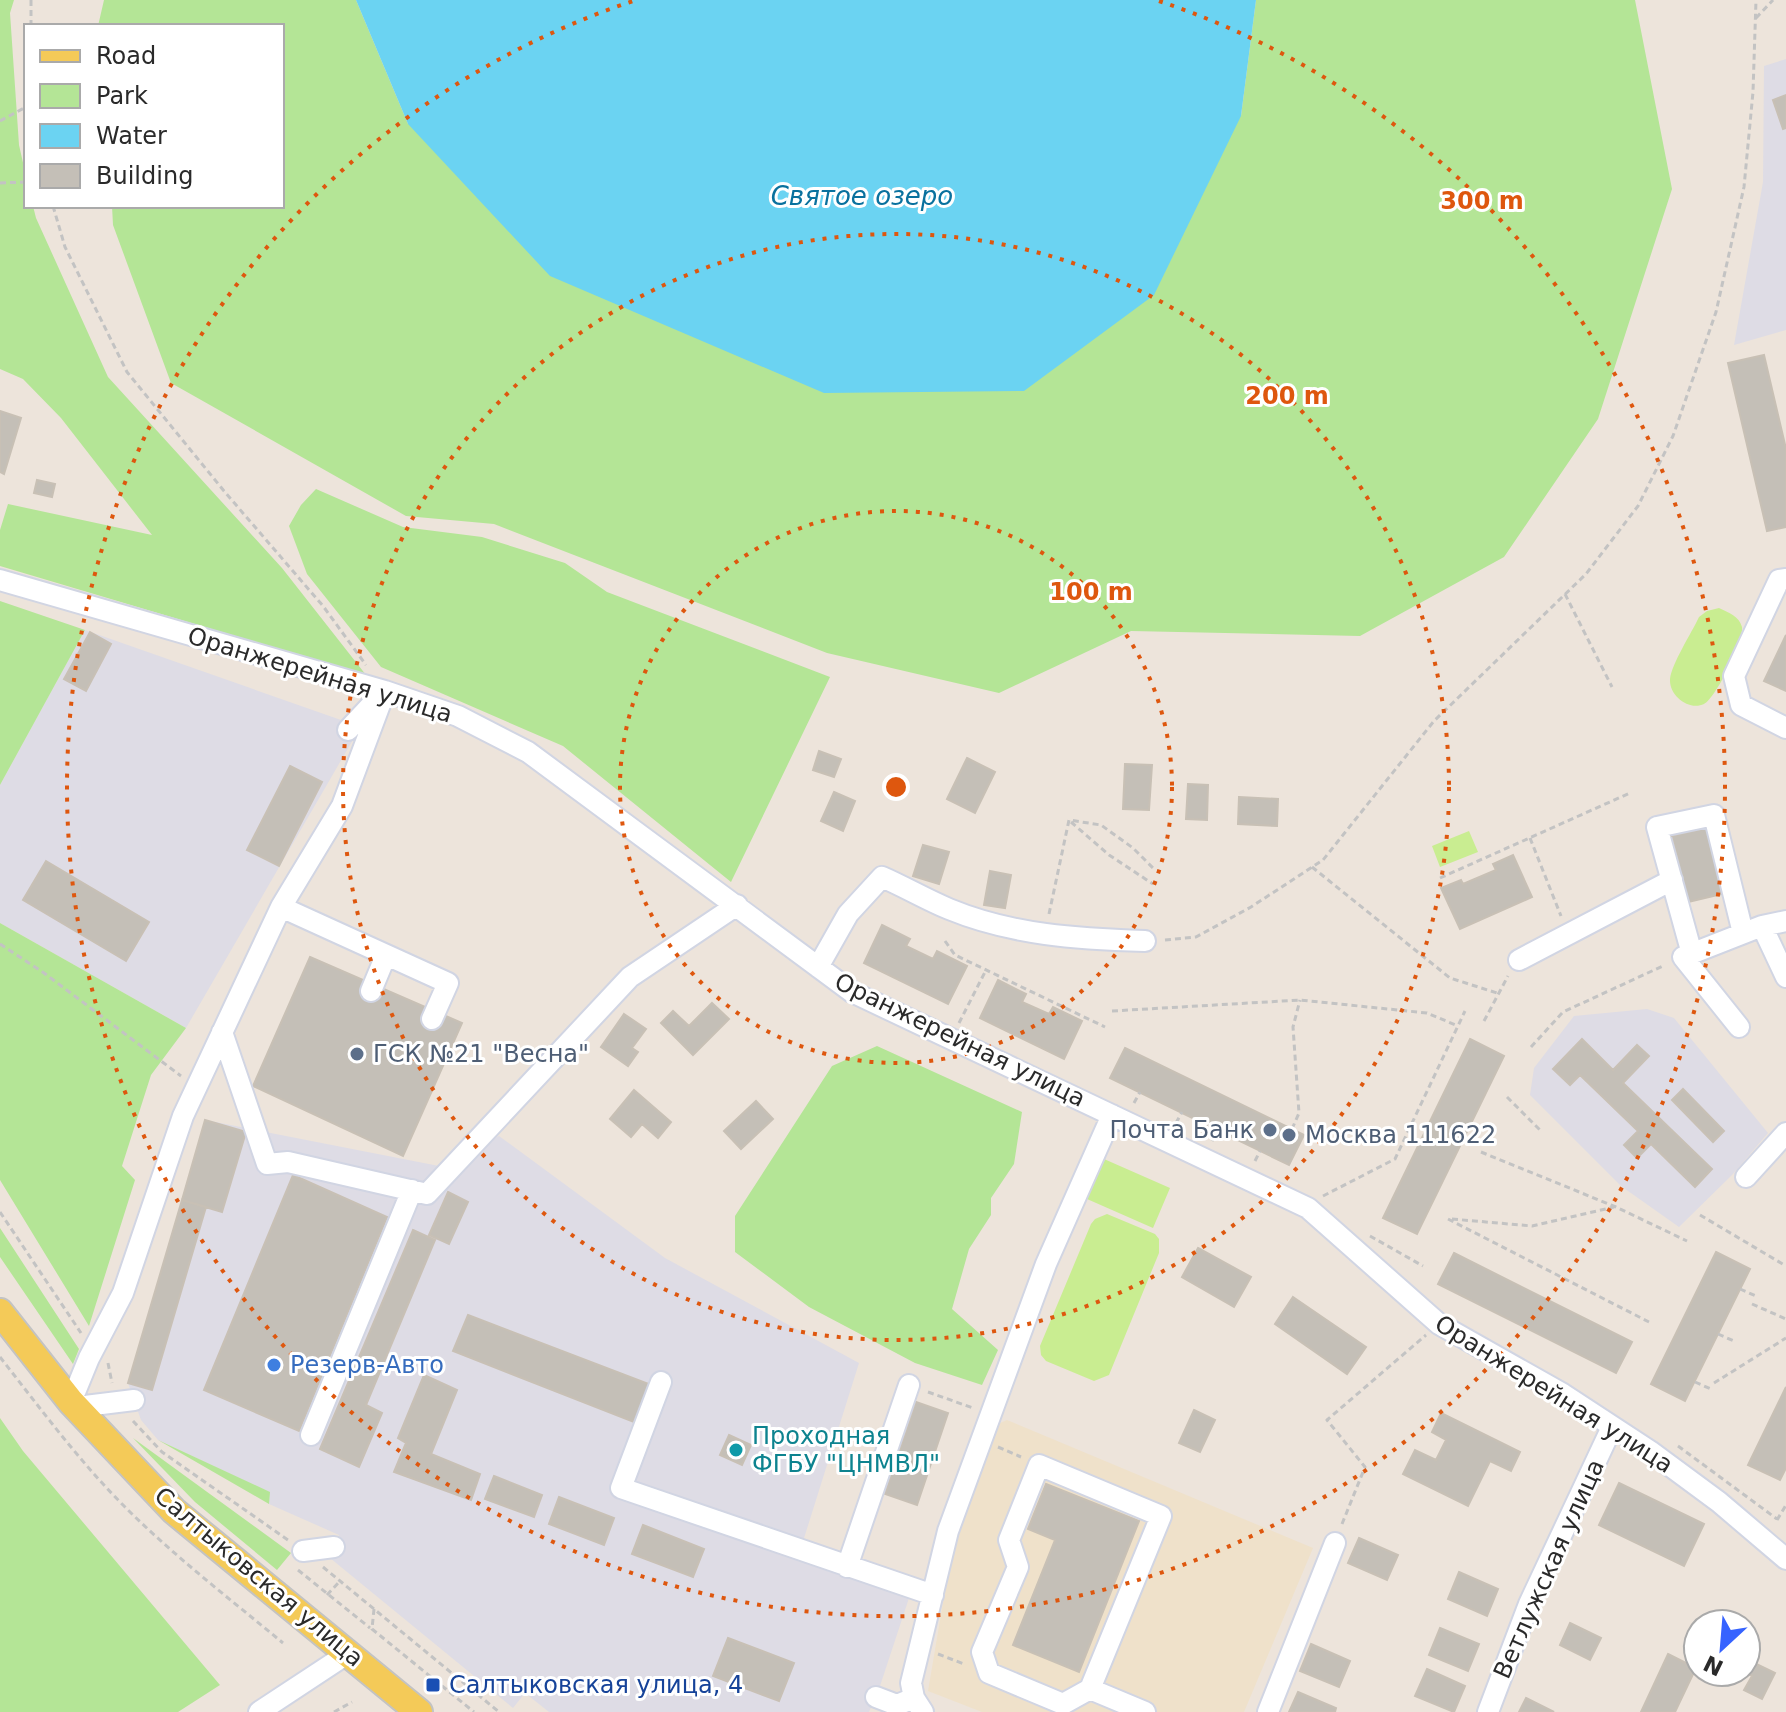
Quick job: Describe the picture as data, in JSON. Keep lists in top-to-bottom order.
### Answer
{
  "streets": {
    "main road": ["Салтыковская улица"],
    "street": ["Оранжерейная улица", "Ветлужская улица"]
  },
  "crossings": [
    ["Оранжерейная улица", "Ветлужская улица"]
  ],
  "water": ["Святое озеро"],
  "places": {
    "other": [
      "ГСК №21 \"Весна\"",
      "Почта Банк",
      "Москва 111622",
      "Резерв-Авто",
      "Проходная ФГБУ \"ЦНМВЛ\""
    ],
    "transit": ["Салтыковская улица, 4"]
  },
  "legend": [
    "Road",
    "Park",
    "Water",
    "Building"
  ],
  "north": "bottom left",
  "rings": ["300 m", "200 m", "100 m"]
}
